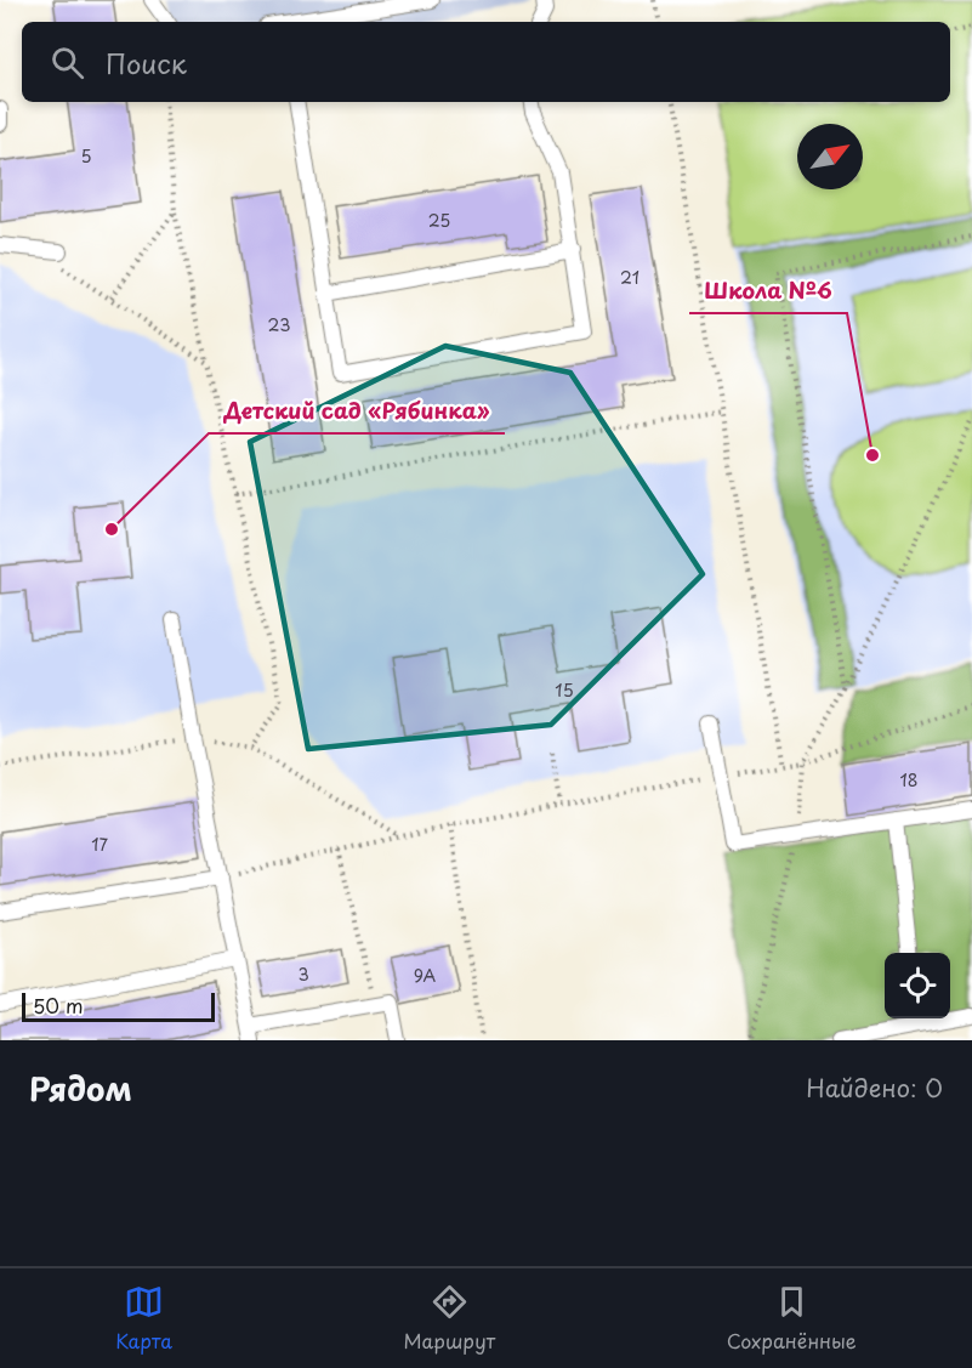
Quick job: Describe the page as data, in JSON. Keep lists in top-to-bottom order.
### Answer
{
  "places": ["Школа №6", "Детский сад «Рябинка»"],
  "house_numbers": [
    "5",
    "25",
    "21",
    "23",
    "15",
    "18",
    "17",
    "3",
    "9А"
  ],
  "scale_bar": "50 m",
  "north": "top right",
  "page": {
    "search": "Поиск",
    "scale": "50 m",
    "heading": ["Рядом", "Найдено: 0"],
    "nav": ["Карта", "Маршрут", "Сохранённые"]
  }
}
